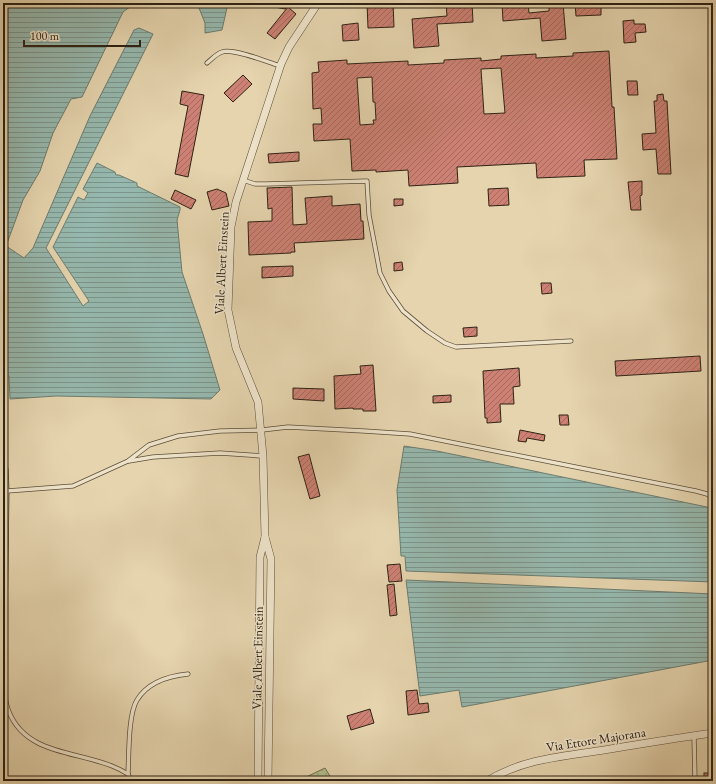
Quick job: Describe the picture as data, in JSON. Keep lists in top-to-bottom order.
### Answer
{
  "streets": {
    "street": ["Viale Albert Einstein", "Via Ettore Majorana"]
  },
  "scale_bar": "100 m"
}
